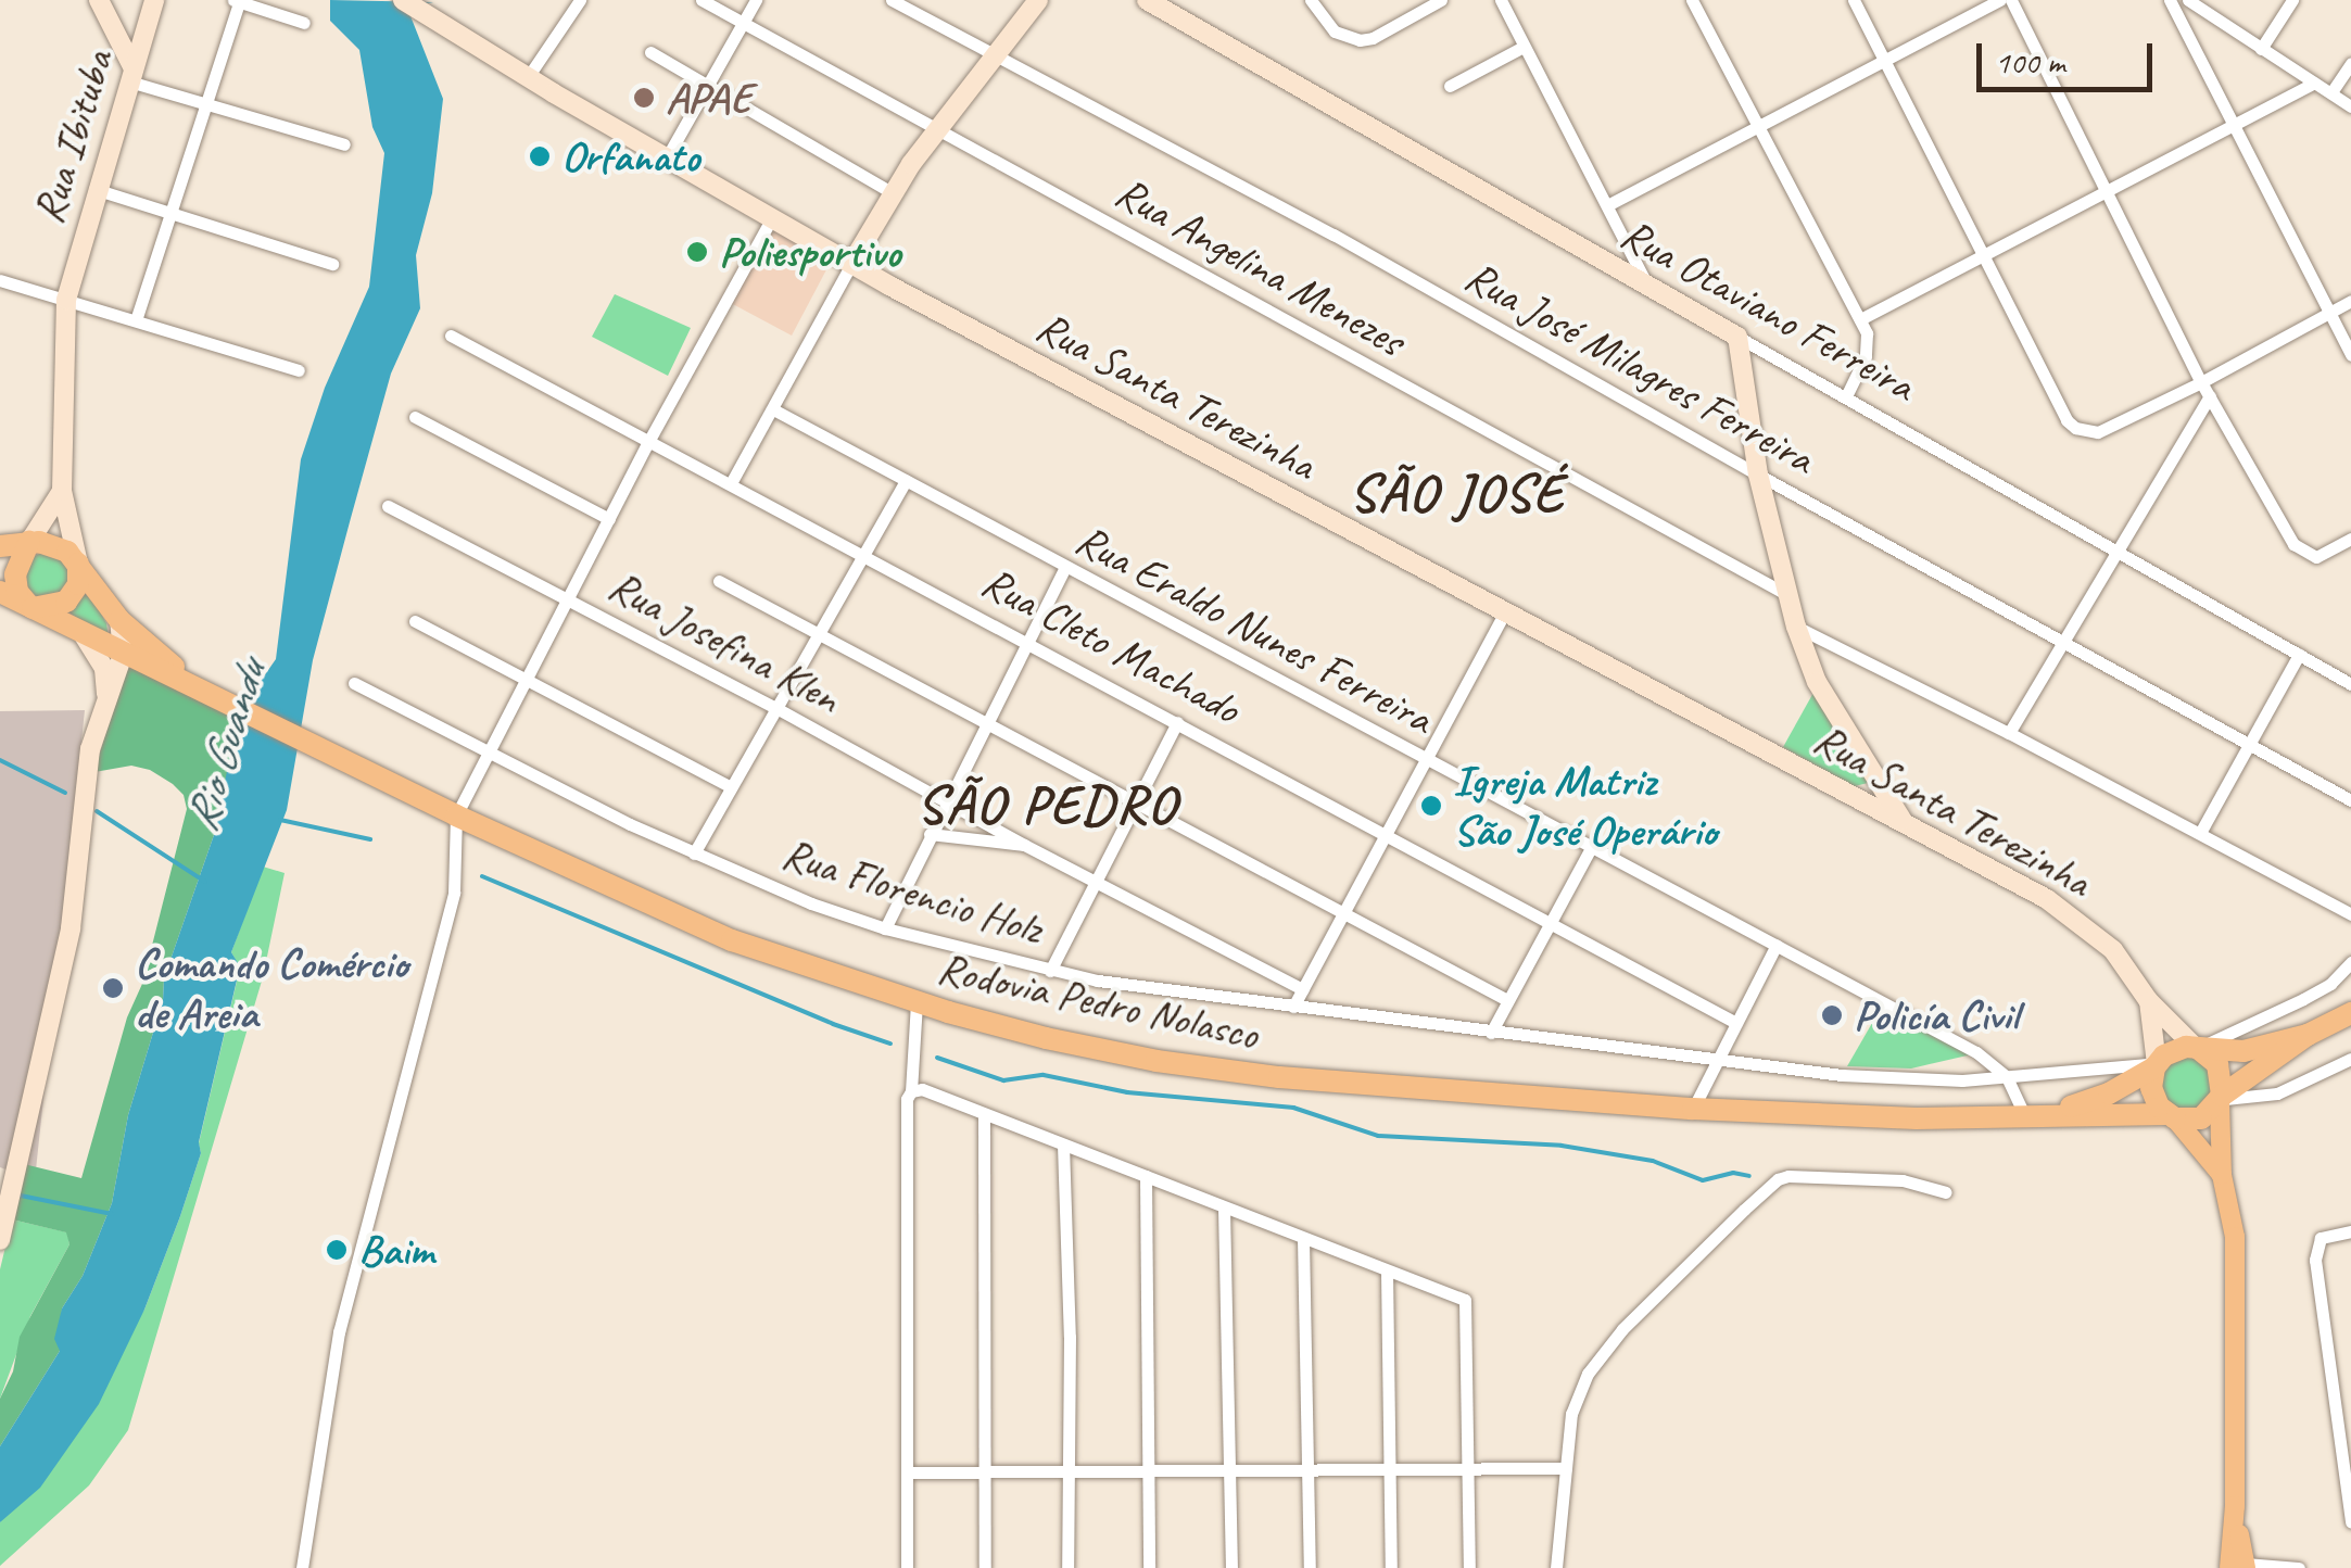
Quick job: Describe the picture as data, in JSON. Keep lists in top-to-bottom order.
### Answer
{
  "streets": {
    "highway": ["Rodovia Pedro Nolasco"],
    "street": [
      "Rua Ibituba",
      "Rua Angelina Menezes",
      "Rua Otaviano Ferreira",
      "Rua José Milagres Ferreira",
      "Rua Santa Terezinha",
      "Rua Eraldo Nunes Ferreira",
      "Rua Josefina Klen",
      "Rua Cleto Machado",
      "Rua Florencio Holz"
    ]
  },
  "crossings": [
    ["Rua Ibituba", "Rodovia Pedro Nolasco"],
    ["Rua Eraldo Nunes Ferreira", "Rua Florencio Holz"],
    ["Rua Eraldo Nunes Ferreira", "Rodovia Pedro Nolasco"],
    ["Rua Florencio Holz", "Rodovia Pedro Nolasco"]
  ],
  "districts": ["SÃO JOSÉ", "SÃO PEDRO"],
  "water": ["Rio Guandu"],
  "places": [
    "APAE",
    "Orfanato",
    "Poliesportivo",
    "Igreja Matriz São José Operário",
    "Comando Comércio de Areia",
    "Policía Civil",
    "Baim"
  ],
  "scale_bar": "100 m"
}
